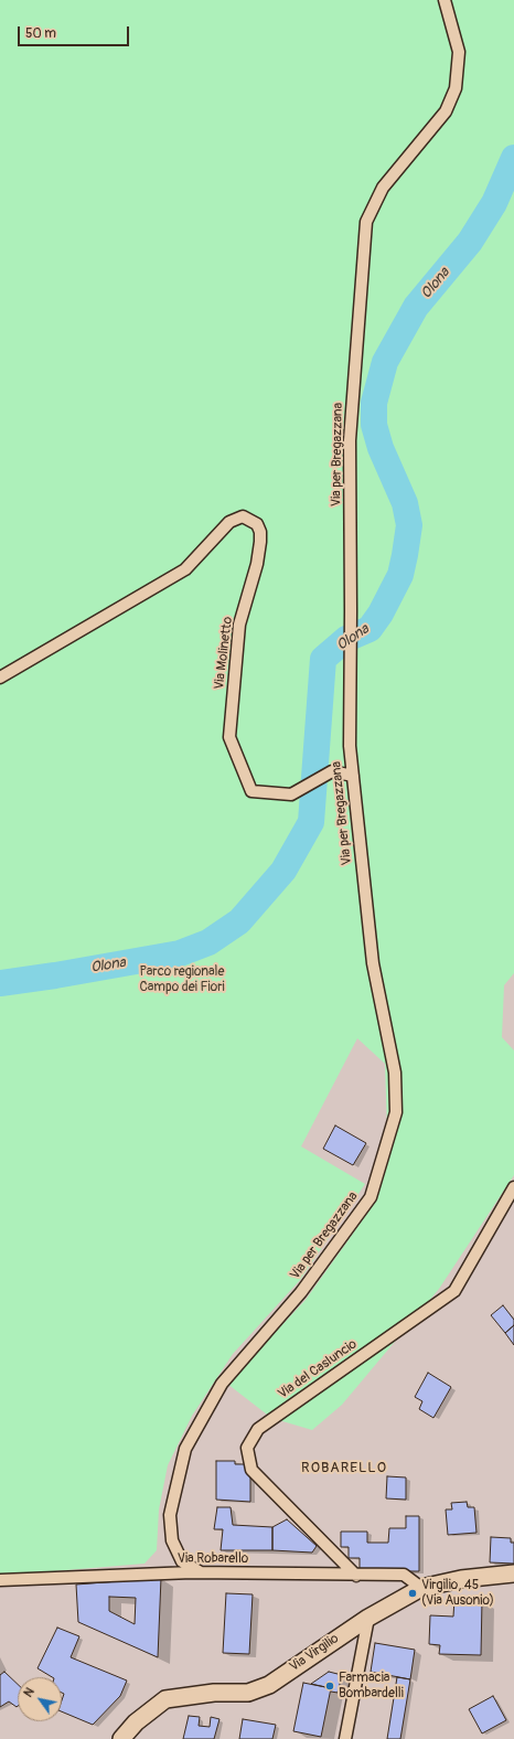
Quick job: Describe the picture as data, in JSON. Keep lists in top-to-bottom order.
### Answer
{
  "streets": {
    "main road": ["Via Virgilio"],
    "street": [
      "Via per Bregazzana",
      "Via Molinetto",
      "Via del Casluncio",
      "Via Robarello"
    ]
  },
  "crossings": [
    ["Via per Bregazzana", "Via Molinetto"],
    ["Via per Bregazzana", "Via Robarello"],
    ["Via del Casluncio", "Via Robarello"],
    ["Via Robarello", "Via Virgilio"]
  ],
  "districts": ["ROBARELLO"],
  "water": ["Olona"],
  "parks": ["Parco regionale Campo dei Fiori"],
  "places": ["Virgilio, 45 (Via Ausonio)", "Farmacia Bombardelli"],
  "scale_bar": "50 m",
  "north": "top left"
}
